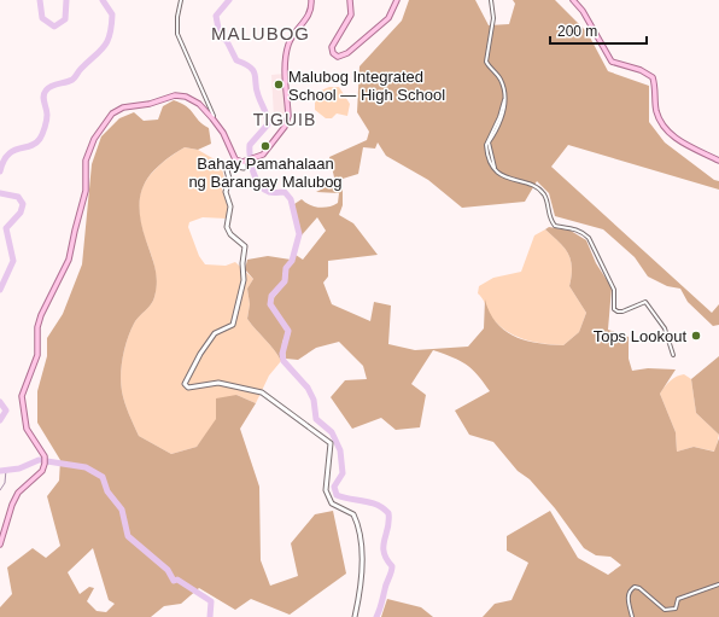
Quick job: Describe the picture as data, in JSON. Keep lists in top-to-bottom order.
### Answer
{
  "districts": ["MALUBOG", "TIGUIB"],
  "places": ["Malubog Integrated School — High School", "Bahay Pamahalaan ng Barangay Malubog", "Tops Lookout"],
  "scale_bar": "200 m"
}
